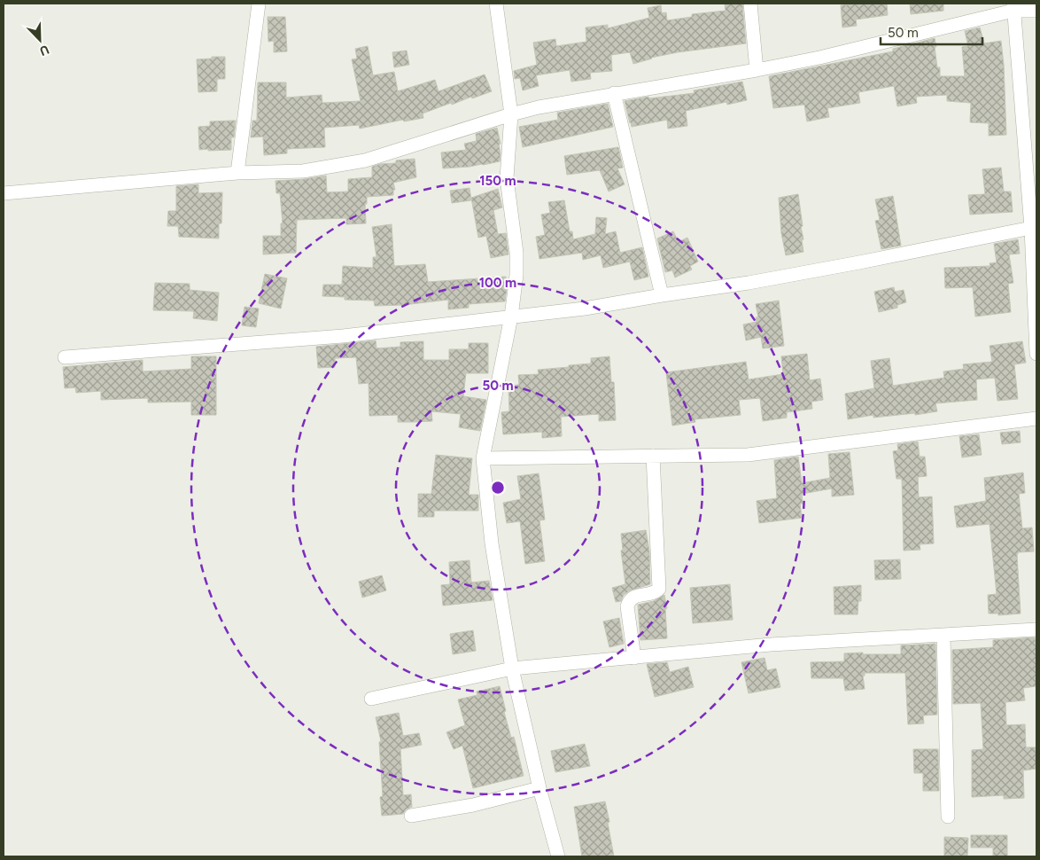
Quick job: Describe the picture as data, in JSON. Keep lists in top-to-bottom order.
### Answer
{
  "scale_bar": "50 m",
  "north": "bottom right",
  "rings": ["150 m", "100 m", "50 m"]
}
